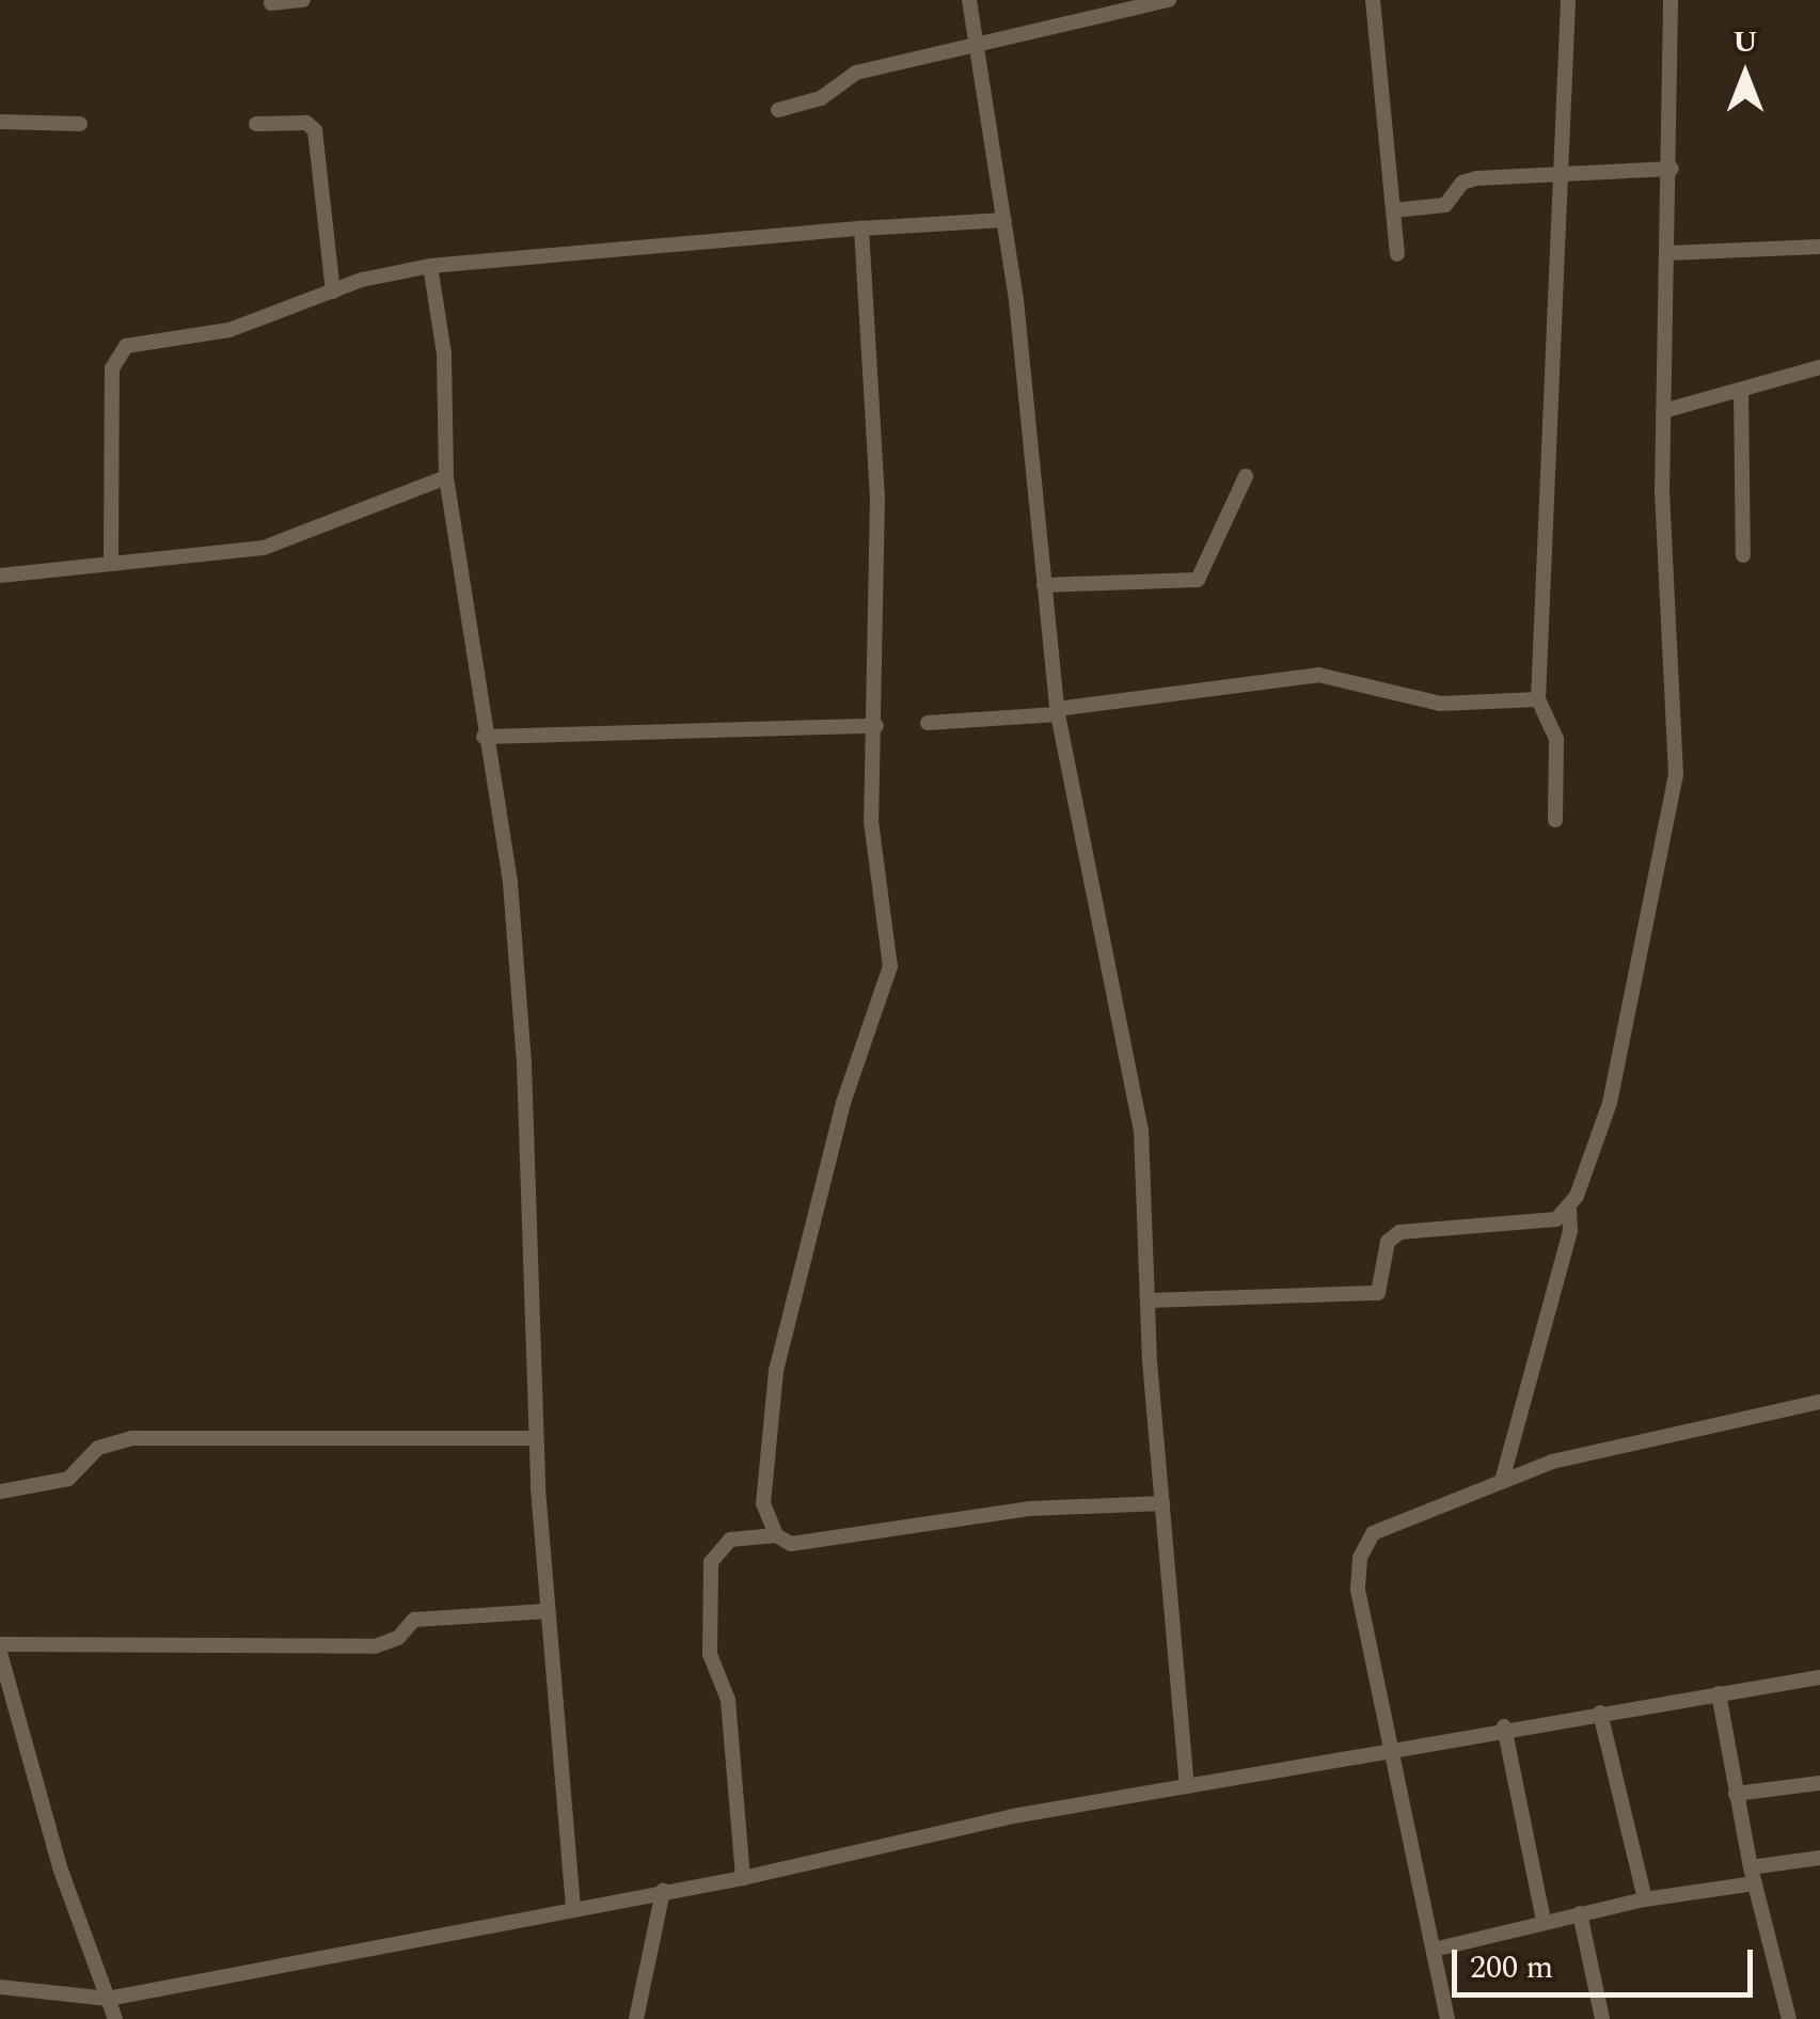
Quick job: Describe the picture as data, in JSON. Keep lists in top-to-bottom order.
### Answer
{
  "scale_bar": "200 m",
  "north": "top"
}
